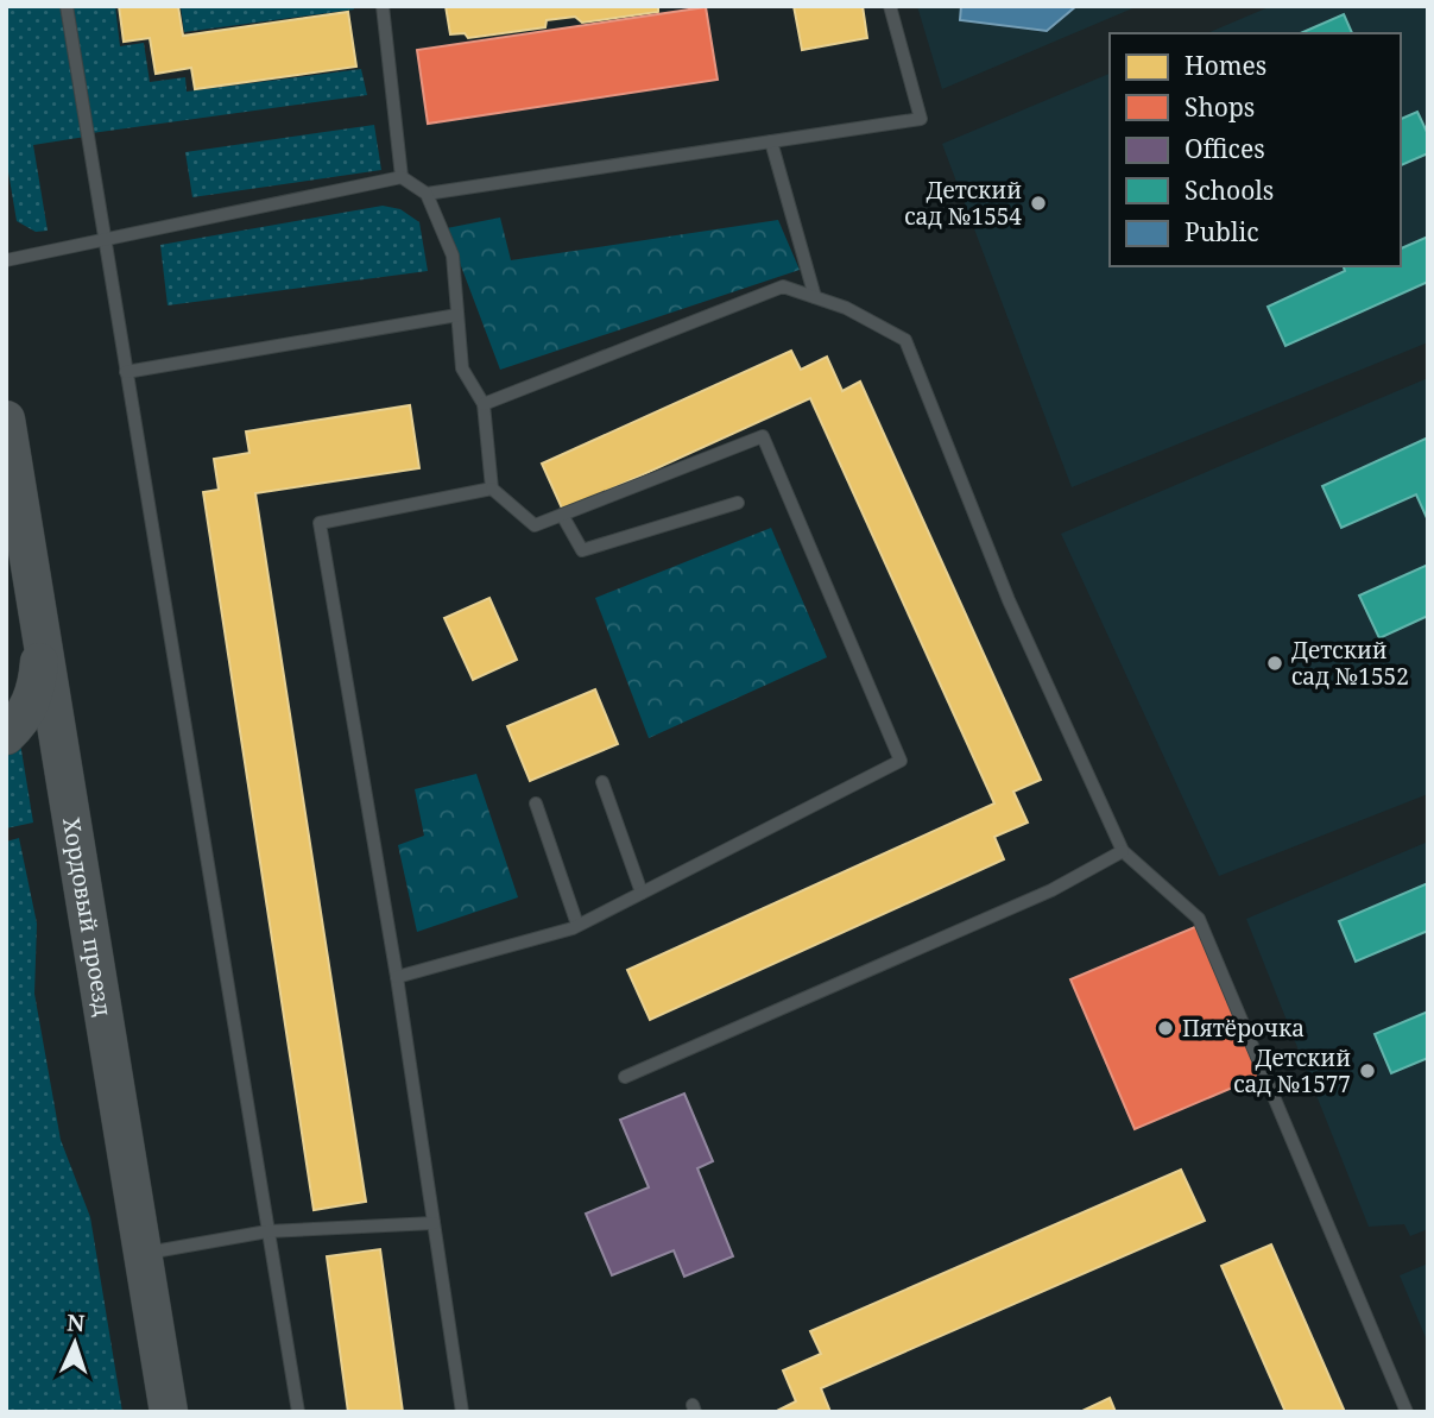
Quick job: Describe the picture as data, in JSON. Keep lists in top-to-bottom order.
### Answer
{
  "streets": {
    "main road": ["Хордовый проезд"]
  },
  "places": [
    "Детский сад №1554",
    "Детский сад №1552",
    "Пятёрочка",
    "Детский сад №1577"
  ],
  "legend": [
    "Homes",
    "Shops",
    "Offices",
    "Schools",
    "Public"
  ],
  "north": "top"
}
